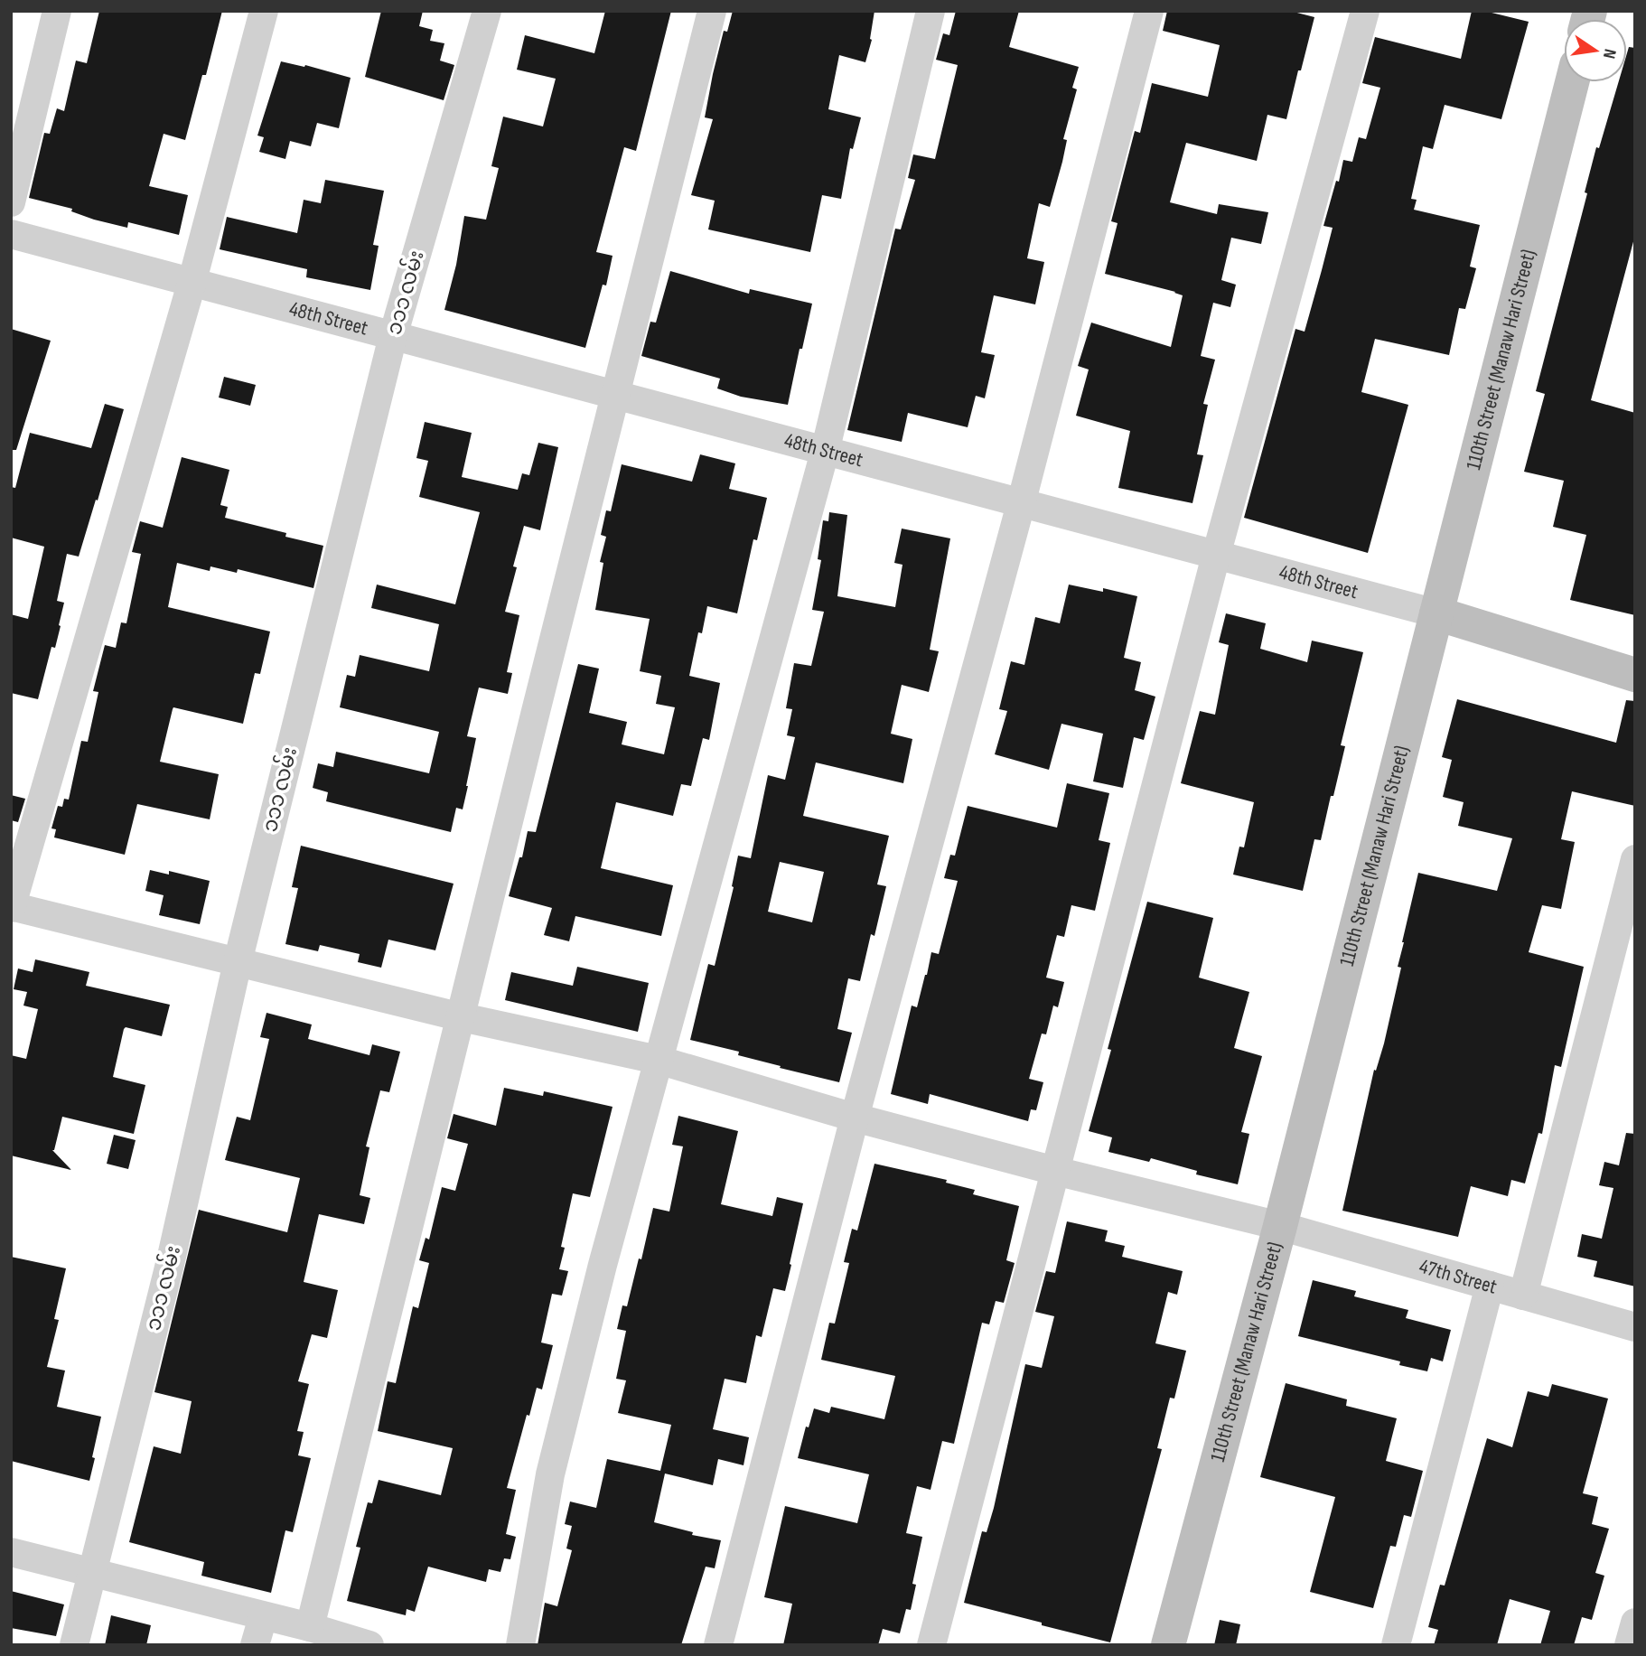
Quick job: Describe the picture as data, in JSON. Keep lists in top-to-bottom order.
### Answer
{
  "streets": {
    "street": [
      "၁၁၁ လမ်း",
      "48th Street",
      "110th Street (Manaw Hari Street)",
      "47th Street"
    ]
  },
  "crossings": [
    ["၁၁၁ လမ်း", "48th Street"],
    ["၁၁၁ လမ်း", "47th Street"],
    ["48th Street", "110th Street (Manaw Hari Street)"],
    ["110th Street (Manaw Hari Street)", "47th Street"]
  ],
  "north": "right"
}
